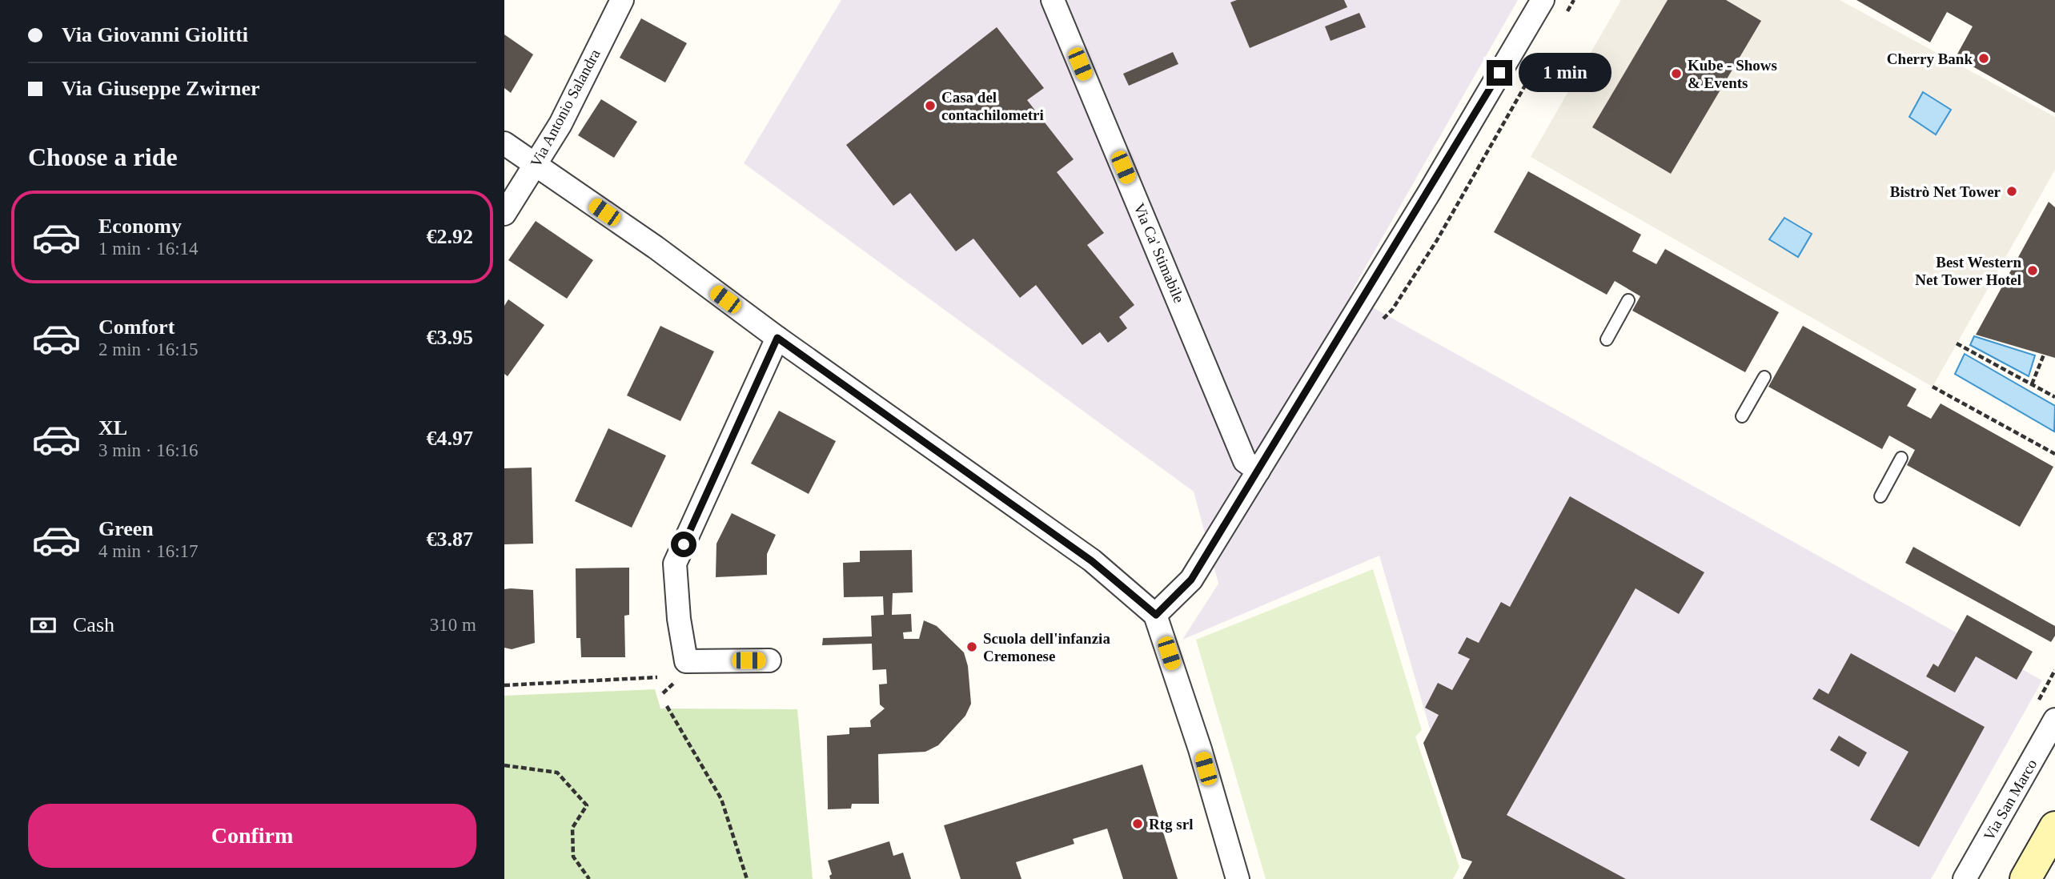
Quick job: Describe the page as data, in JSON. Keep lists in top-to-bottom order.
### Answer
{
  "streets": {
    "street": ["Via Antonio Salandra", "Via Ca' Stimabile", "Via San Marco"]
  },
  "places": [
    "Cherry Bank",
    "Kube - Shows & Events",
    "Casa del contachilometri",
    "Bistrò Net Tower",
    "Best Western Net Tower Hotel",
    "Scuola dell'infanzia Cremonese",
    "Rtg srl"
  ],
  "page": {
    "banner": ["Via Giovanni Giolitti", "Via Giuseppe Zwirner"],
    "bubble": "1 min",
    "heading": "Choose a ride",
    "list": [
      {
        "name": "Economy",
        "note": "1 min · 16:14",
        "value": "€2.92"
      },
      {
        "name": "Comfort",
        "note": "2 min · 16:15",
        "value": "€3.95"
      },
      {
        "name": "XL",
        "note": "3 min · 16:16",
        "value": "€4.97"
      },
      {
        "name": "Green",
        "note": "4 min · 16:17",
        "value": "€3.87"
      }
    ],
    "pay": ["Cash", "310 m"],
    "buttons": "Confirm"
  }
}
